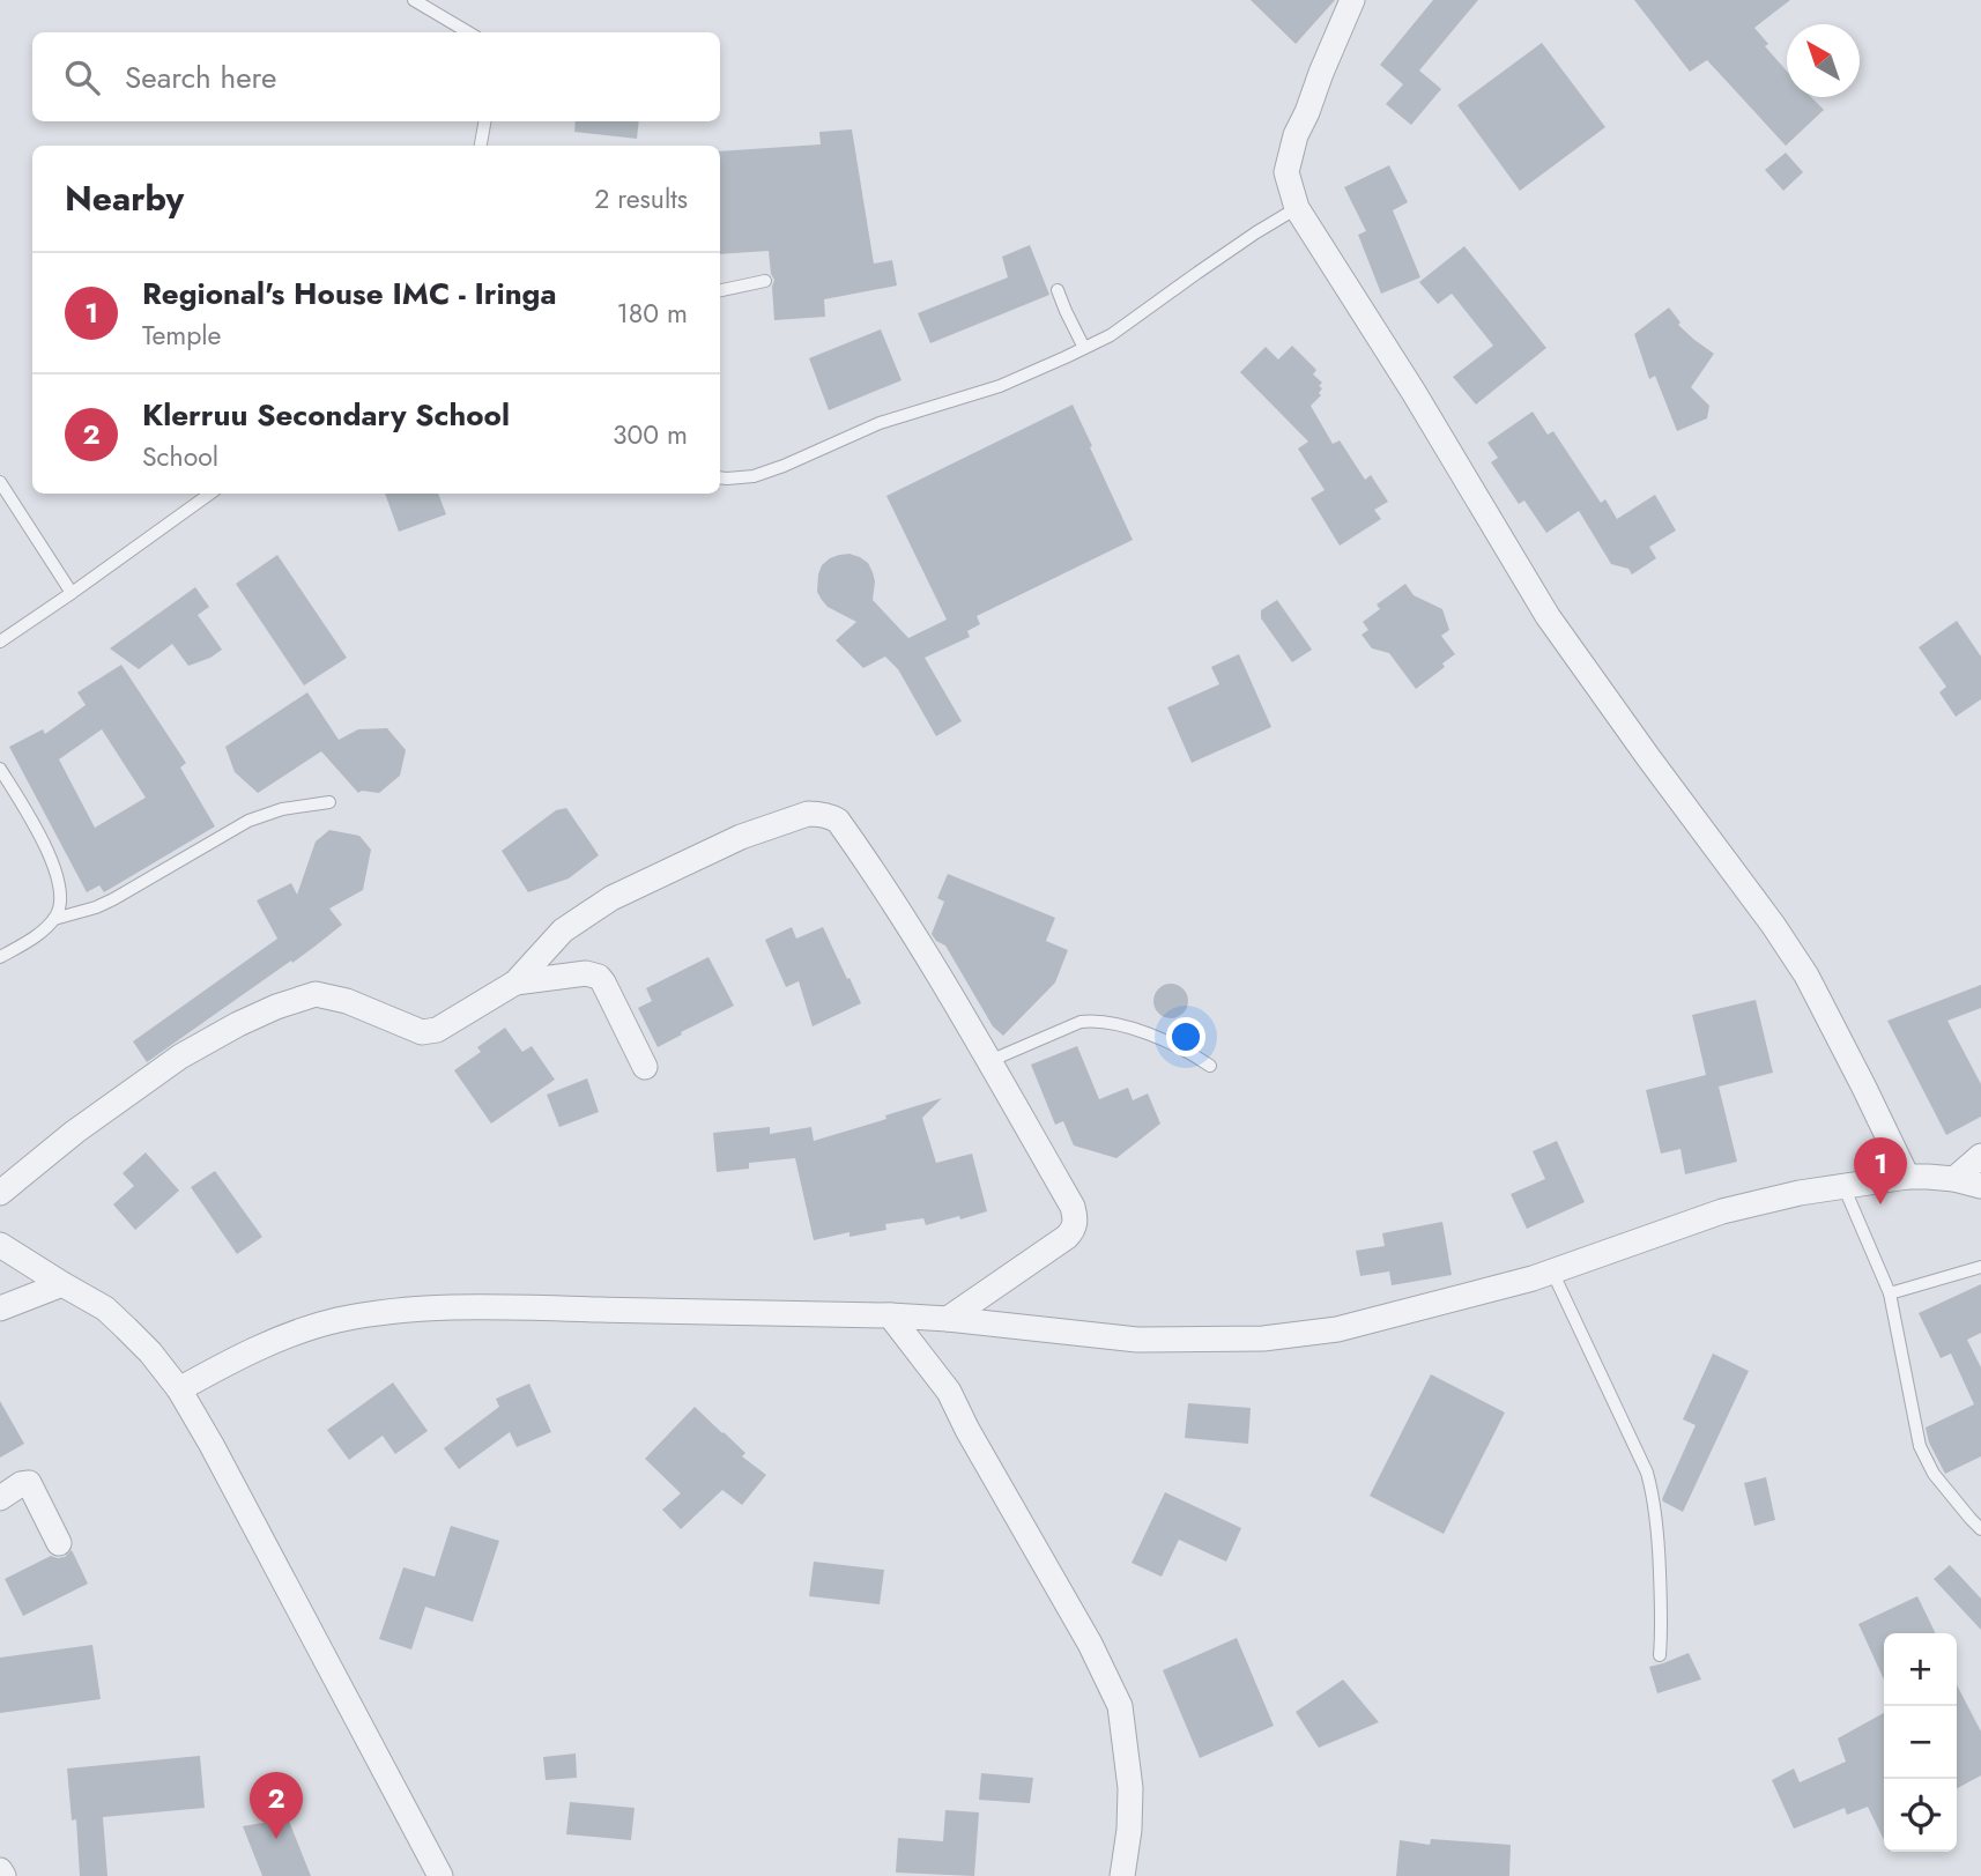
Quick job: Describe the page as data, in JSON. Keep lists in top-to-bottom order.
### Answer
{
  "north": "top left",
  "page": {
    "search": "Search here",
    "heading": ["Nearby", "2 results"],
    "list": [
      {
        "mark": "1",
        "name": "Regional's House IMC - Iringa",
        "note": "Temple",
        "value": "180 m"
      },
      {
        "mark": "2",
        "name": "Klerruu Secondary School",
        "note": "School",
        "value": "300 m"
      }
    ],
    "pins": ["1", "2"],
    "map_buttons": ["+", "−"]
  }
}
